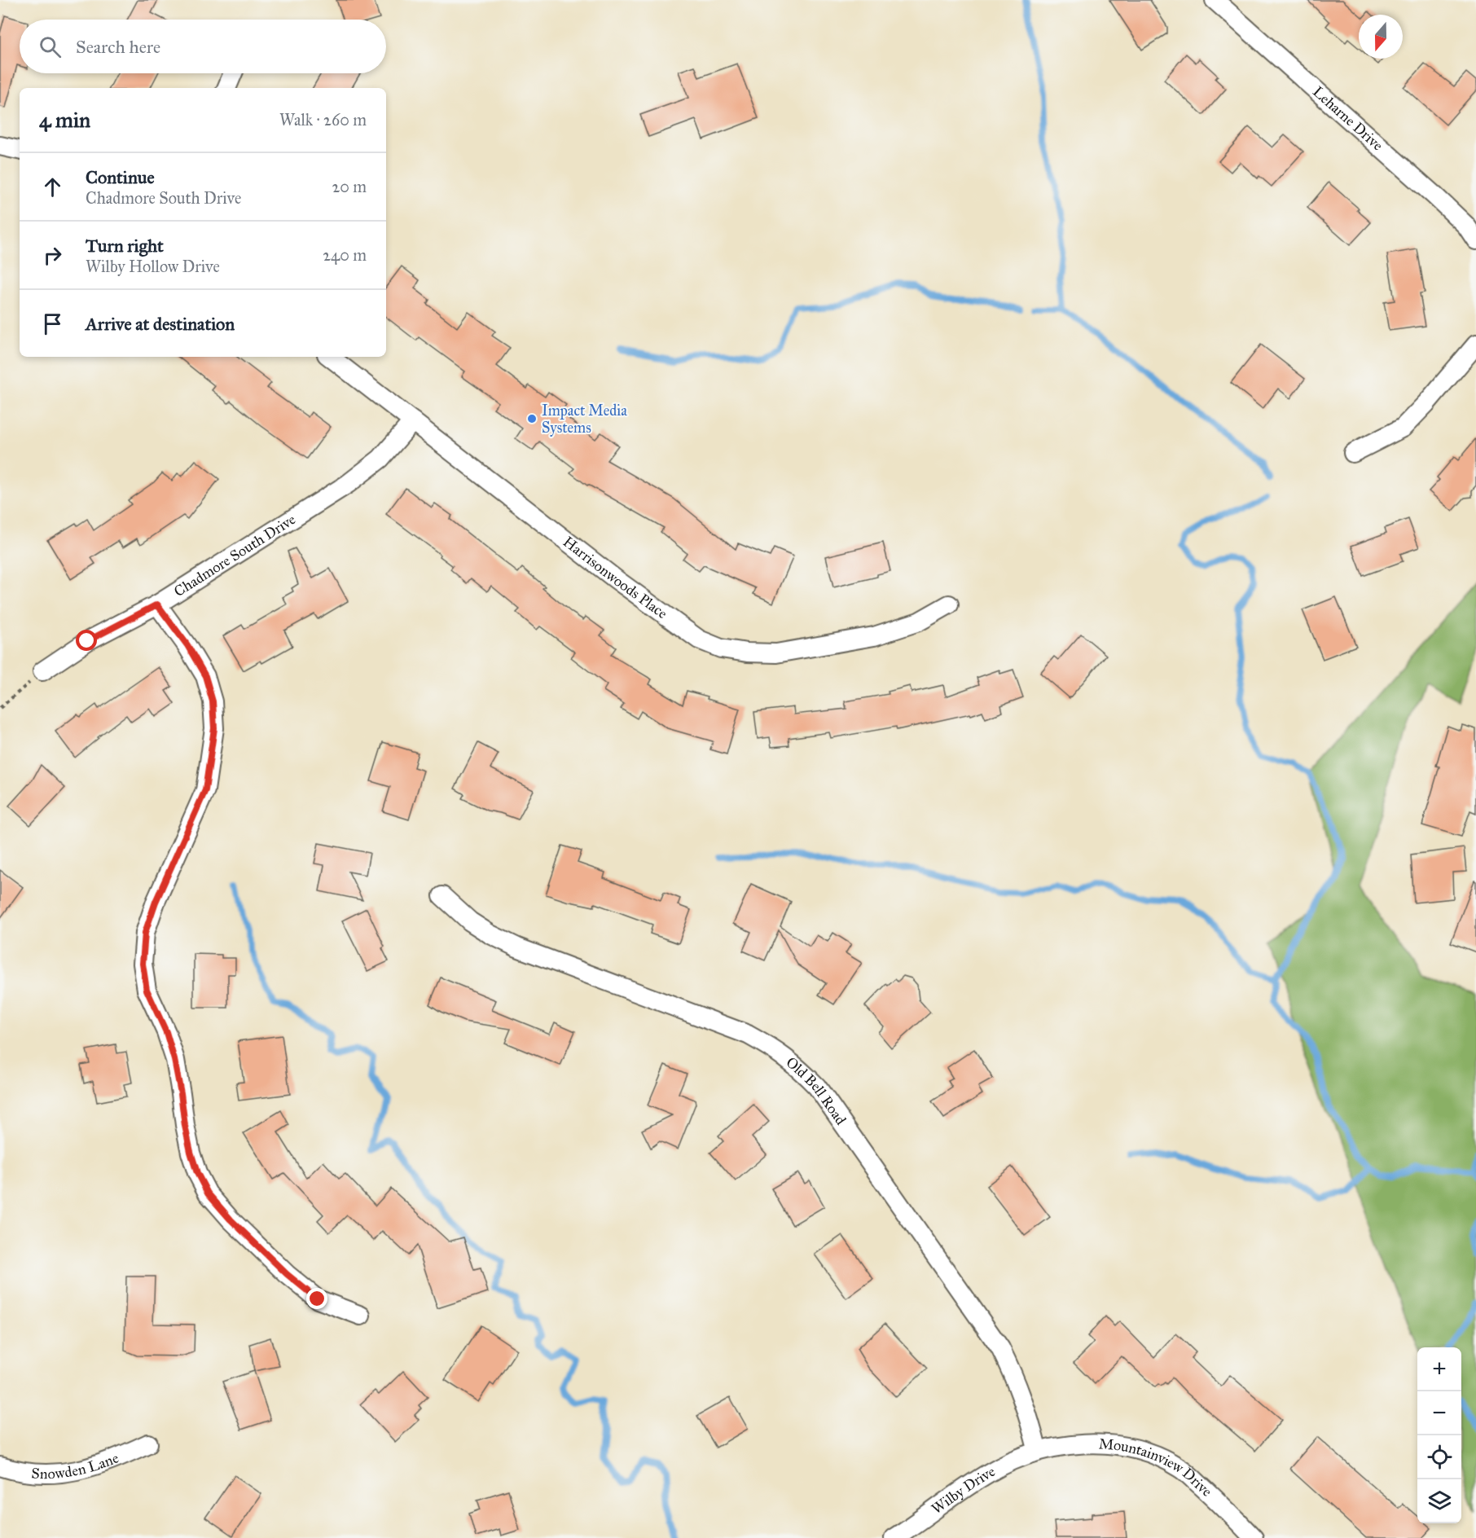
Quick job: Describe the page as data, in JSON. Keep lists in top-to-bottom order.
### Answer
{
  "streets": {
    "street": [
      "Leharne Drive",
      "Chadmore South Drive",
      "Harrisonwoods Place",
      "Old Bell Road",
      "Snowden Lane",
      "Mountainview Drive",
      "Wilby Drive"
    ]
  },
  "crossings": [
    ["Chadmore South Drive", "Harrisonwoods Place"],
    ["Old Bell Road", "Mountainview Drive"],
    ["Old Bell Road", "Wilby Drive"],
    ["Mountainview Drive", "Wilby Drive"]
  ],
  "places": ["Impact Media Systems"],
  "north": "bottom",
  "page": {
    "search": "Search here",
    "heading": ["4 min", "Walk · 260 m"],
    "list": [
      ["Continue", "Chadmore South Drive", "20 m"],
      ["Turn right", "Wilby Hollow Drive", "240 m"],
      "Arrive at destination"
    ],
    "map_buttons": ["+", "−"]
  }
}
